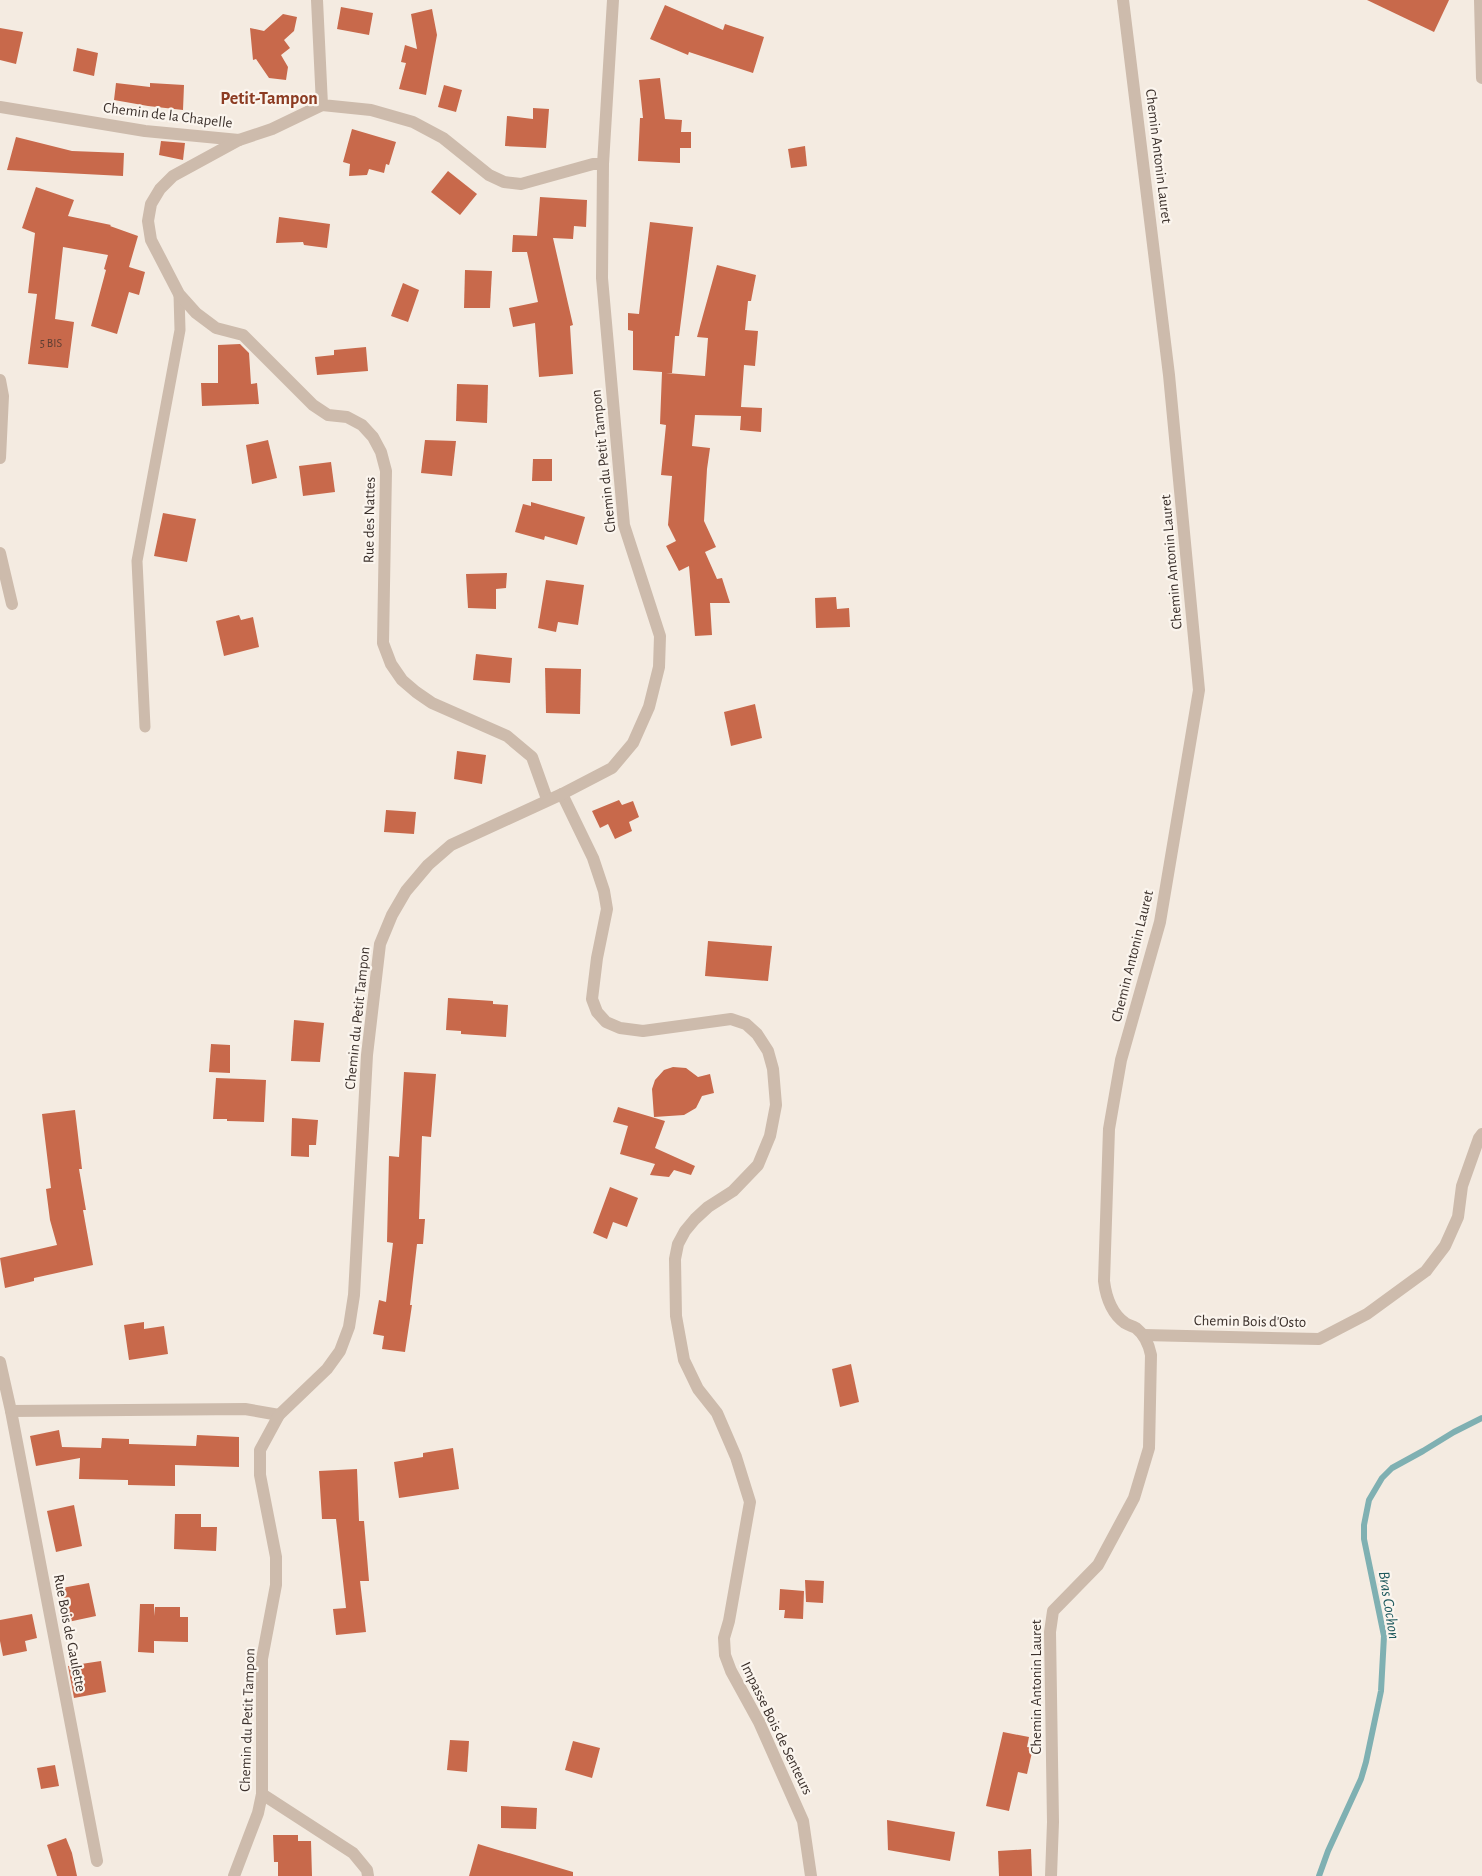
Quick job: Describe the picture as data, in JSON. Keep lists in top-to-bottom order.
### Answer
{
  "streets": {
    "street": [
      "Chemin de la Chapelle",
      "Chemin Antonin Lauret",
      "Chemin du Petit Tampon",
      "Rue des Nattes",
      "Chemin Bois d'Osto",
      "Rue Bois de Gaulette",
      "Impasse Bois de Senteurs"
    ]
  },
  "crossings": [
    ["Chemin de la Chapelle", "Rue des Nattes"],
    ["Chemin Antonin Lauret", "Chemin Bois d'Osto"],
    ["Chemin du Petit Tampon", "Rue des Nattes"],
    ["Chemin du Petit Tampon", "Impasse Bois de Senteurs"]
  ],
  "districts": ["Petit-Tampon"],
  "water": ["Bras Cochon"],
  "house_numbers": ["5 BIS"]
}
